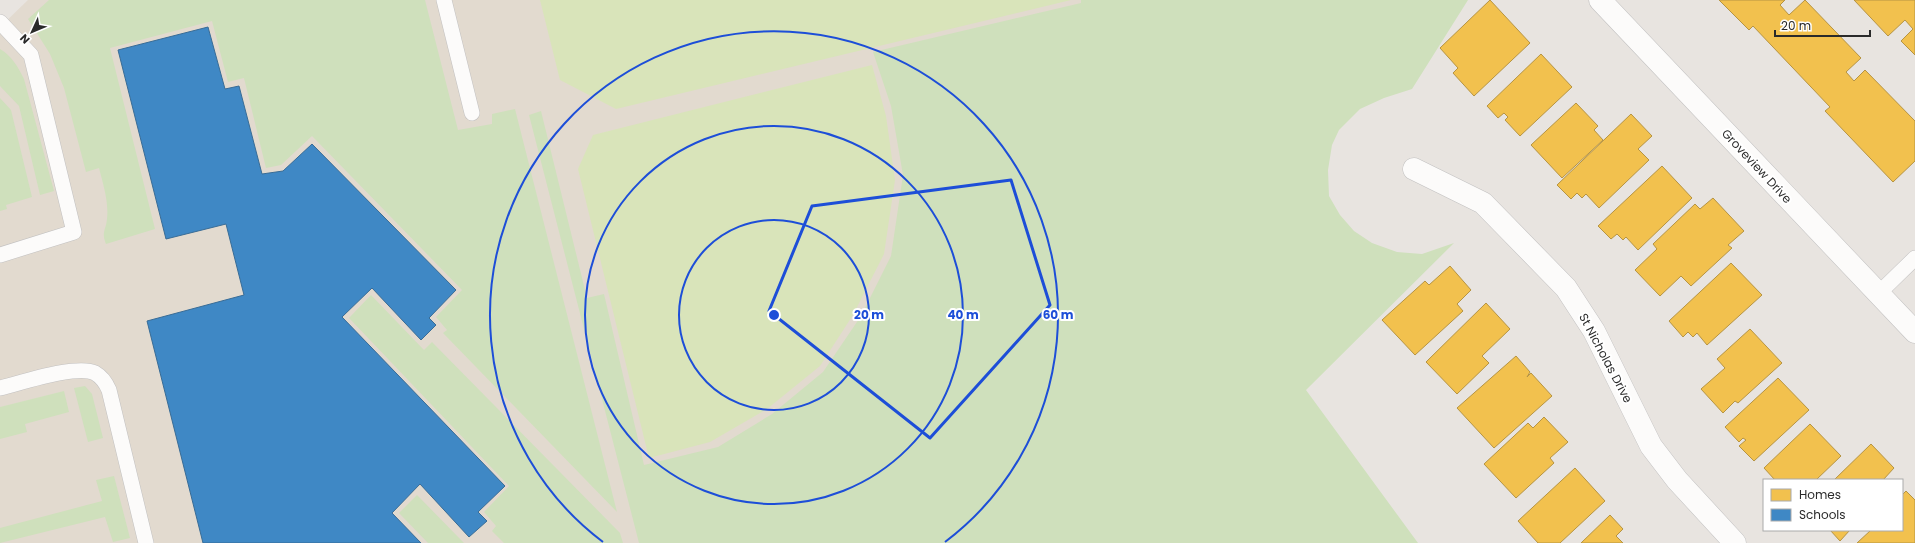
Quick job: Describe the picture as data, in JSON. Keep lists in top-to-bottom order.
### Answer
{
  "streets": {
    "street": ["Groveview Drive", "St Nicholas Drive"]
  },
  "legend": ["Homes", "Schools"],
  "scale_bar": "20 m",
  "north": "bottom left",
  "rings": ["20 m", "40 m", "60 m"]
}
